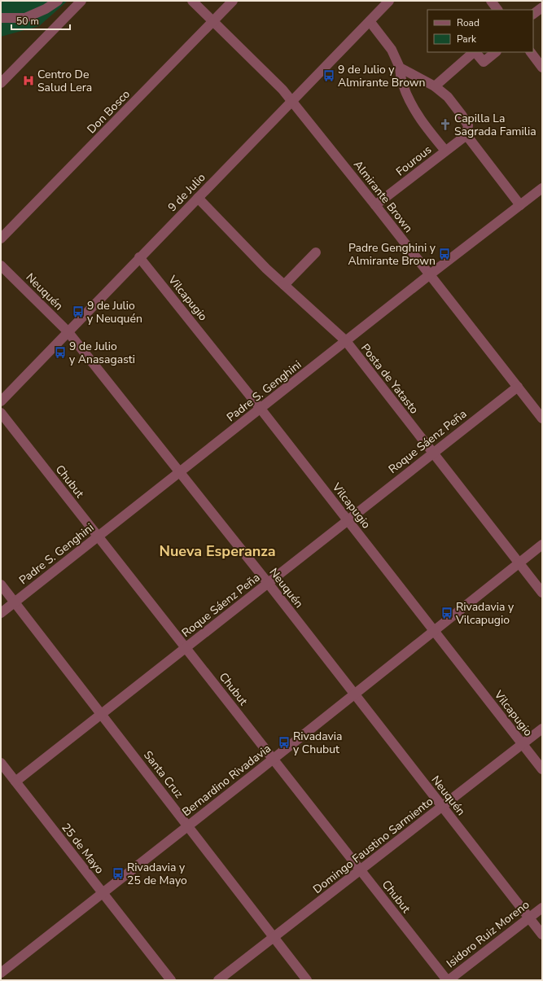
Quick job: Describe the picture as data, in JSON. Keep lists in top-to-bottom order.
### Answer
{
  "streets": {
    "street": [
      "Don Bosco",
      "Fourous",
      "9 de Julio",
      "Almirante Brown",
      "Neuquén",
      "Vilcapugio",
      "Posta de Yatasto",
      "Padre S. Genghini",
      "Roque Sáenz Peña",
      "Chubut",
      "Santa Cruz",
      "Bernardino Rivadavia",
      "Domingo Faustino Sarmiento",
      "25 de Mayo",
      "Isidoro Ruiz Moreno"
    ]
  },
  "crossings": [
    ["Don Bosco", "Almirante Brown"],
    ["Fourous", "Almirante Brown"],
    ["9 de Julio", "Almirante Brown"],
    ["9 de Julio", "Neuquén"],
    ["9 de Julio", "Vilcapugio"],
    ["9 de Julio", "Posta de Yatasto"],
    ["Almirante Brown", "Padre S. Genghini"],
    ["Almirante Brown", "Roque Sáenz Peña"],
    ["Neuquén", "Padre S. Genghini"],
    ["Neuquén", "Roque Sáenz Peña"],
    ["Neuquén", "Bernardino Rivadavia"],
    ["Neuquén", "Domingo Faustino Sarmiento"],
    ["Neuquén", "Isidoro Ruiz Moreno"],
    ["Vilcapugio", "Padre S. Genghini"],
    ["Vilcapugio", "Roque Sáenz Peña"],
    ["Vilcapugio", "Bernardino Rivadavia"],
    ["Vilcapugio", "Domingo Faustino Sarmiento"],
    ["Posta de Yatasto", "Padre S. Genghini"],
    ["Posta de Yatasto", "Roque Sáenz Peña"],
    ["Posta de Yatasto", "Bernardino Rivadavia"],
    ["Padre S. Genghini", "Chubut"],
    ["Padre S. Genghini", "Santa Cruz"],
    ["Roque Sáenz Peña", "Chubut"],
    ["Roque Sáenz Peña", "Santa Cruz"],
    ["Roque Sáenz Peña", "25 de Mayo"],
    ["Chubut", "Bernardino Rivadavia"],
    ["Chubut", "Domingo Faustino Sarmiento"],
    ["Chubut", "Isidoro Ruiz Moreno"],
    ["Santa Cruz", "Bernardino Rivadavia"],
    ["Santa Cruz", "Domingo Faustino Sarmiento"],
    ["Bernardino Rivadavia", "25 de Mayo"]
  ],
  "districts": ["Nueva Esperanza"],
  "places": {
    "bus stop": [
      "9 de Julio y Almirante Brown",
      "Padre Genghini y Almirante Brown",
      "9 de Julio y Neuquén",
      "9 de Julio y Anasagasti",
      "Rivadavia y Vilcapugio",
      "Rivadavia y Chubut",
      "Rivadavia y 25 de Mayo"
    ],
    "hospital": ["Centro De Salud Lera"],
    "church": ["Capilla La Sagrada Familia"]
  },
  "legend": ["Road", "Park"],
  "scale_bar": "50 m"
}
